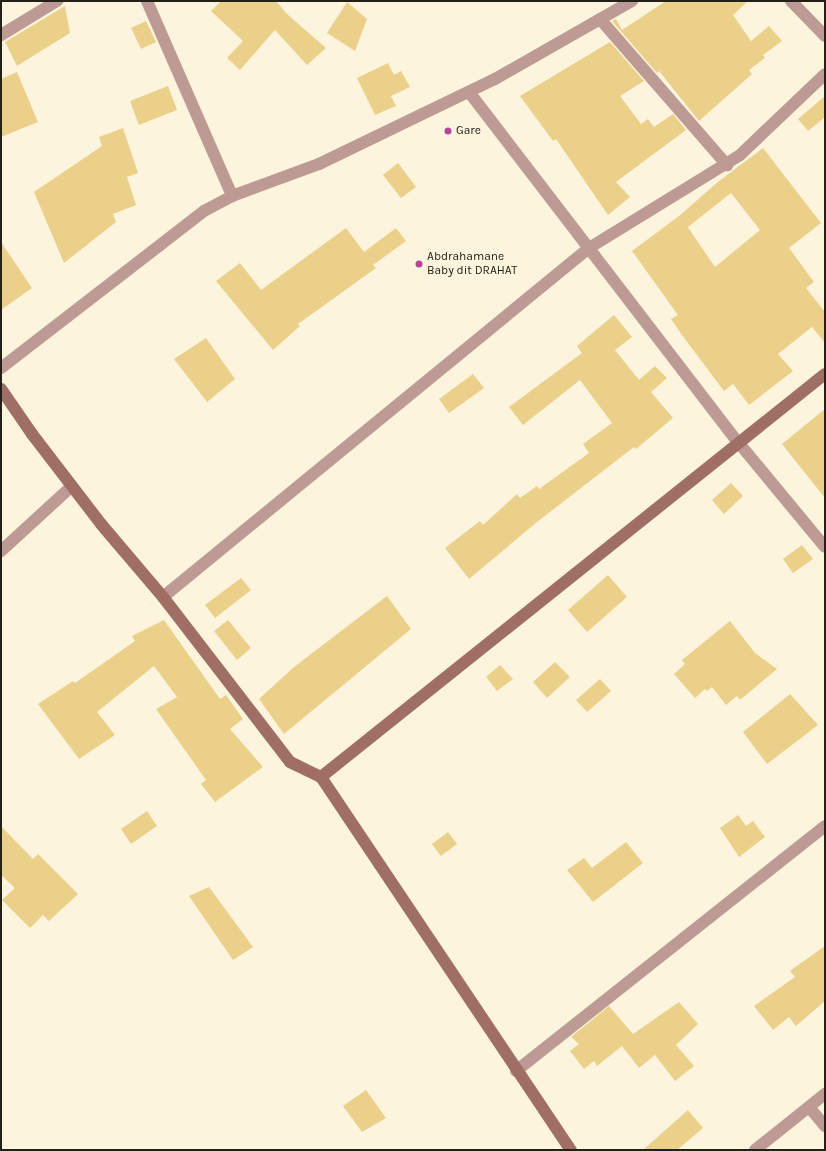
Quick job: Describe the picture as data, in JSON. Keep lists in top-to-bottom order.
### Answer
{
  "places": ["Gare", "Abdrahamane Baby dit DRAHAT"]
}
